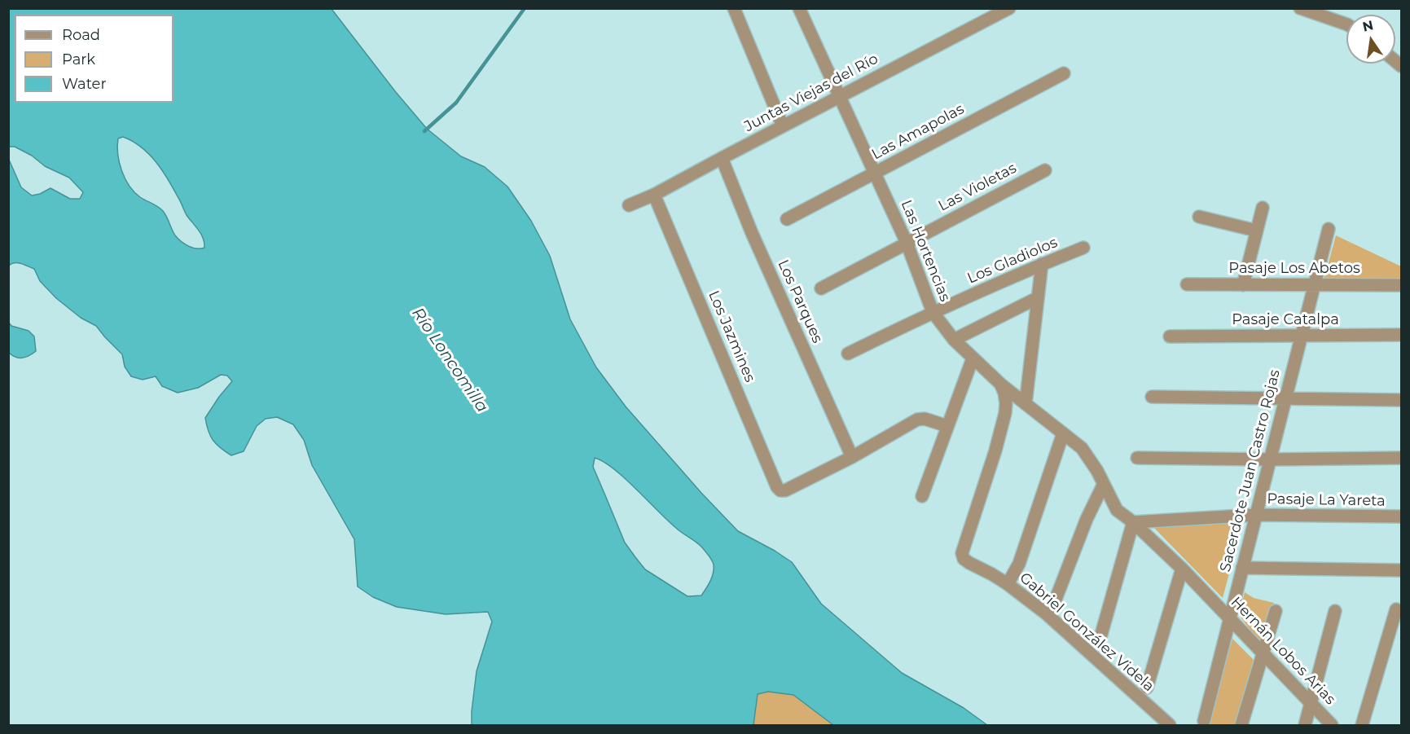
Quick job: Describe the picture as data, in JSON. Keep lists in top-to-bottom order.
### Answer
{
  "streets": {
    "street": [
      "Juntas Viejas del Río",
      "Las Amapolas",
      "Las Violetas",
      "Las Hortencias",
      "Los Gladiolos",
      "Pasaje Los Abetos",
      "Los Parques",
      "Pasaje Catalpa",
      "Los Jazmines",
      "Sacerdote Juan Castro Rojas",
      "Pasaje La Yareta",
      "Gabriel González Videla",
      "Hernán Lobos Arias"
    ]
  },
  "crossings": [
    ["Juntas Viejas del Río", "Las Hortencias"],
    ["Juntas Viejas del Río", "Los Parques"],
    ["Juntas Viejas del Río", "Los Jazmines"],
    ["Las Amapolas", "Las Hortencias"],
    ["Las Violetas", "Las Hortencias"],
    ["Las Hortencias", "Los Gladiolos"],
    ["Las Hortencias", "Gabriel González Videla"],
    ["Las Hortencias", "Hernán Lobos Arias"],
    ["Pasaje Los Abetos", "Sacerdote Juan Castro Rojas"],
    ["Los Parques", "Los Jazmines"],
    ["Pasaje Catalpa", "Sacerdote Juan Castro Rojas"],
    ["Sacerdote Juan Castro Rojas", "Pasaje La Yareta"],
    ["Sacerdote Juan Castro Rojas", "Hernán Lobos Arias"],
    ["Pasaje La Yareta", "Hernán Lobos Arias"]
  ],
  "water": ["Río Loncomilla"],
  "legend": ["Road", "Park", "Water"],
  "north": "top"
}
